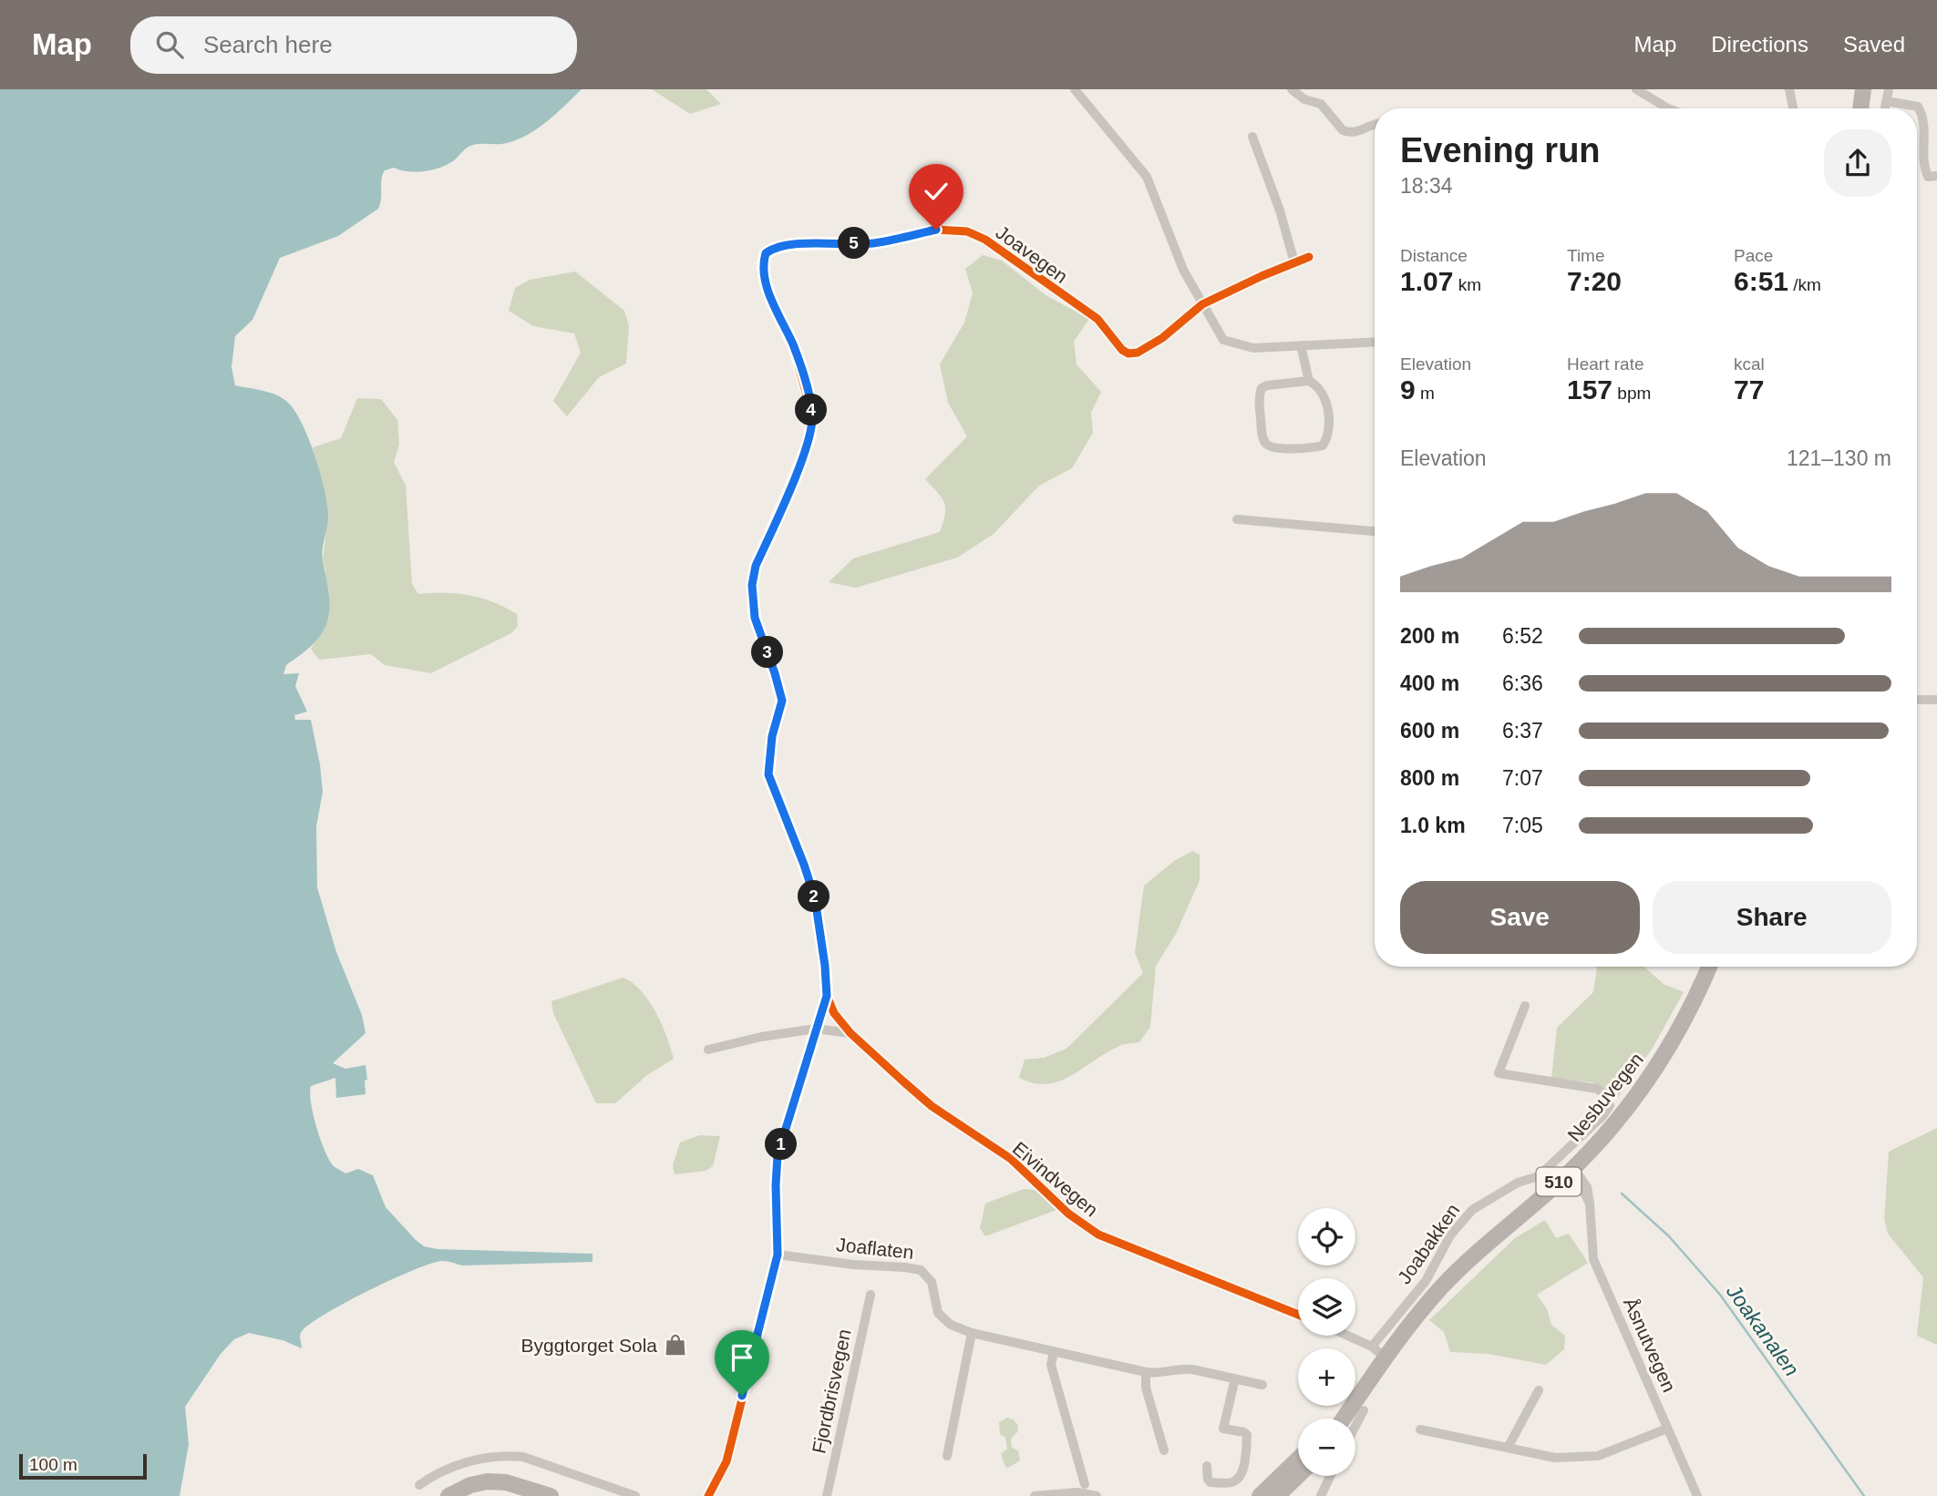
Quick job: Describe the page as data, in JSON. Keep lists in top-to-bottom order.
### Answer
{
  "streets": {
    "main road": ["Nesbuvegen", "510"],
    "street": [
      "Joavegen",
      "Eivindvegen",
      "Joabakken",
      "Joaflaten",
      "Åsnutvegen",
      "Fjordbrisvegen"
    ]
  },
  "crossings": [
    ["Joavegen", "Eivindvegen"],
    ["Joavegen", "Joaflaten"],
    ["Nesbuvegen", "Åsnutvegen"]
  ],
  "water": ["Joakanalen"],
  "places": {
    "shop": ["Byggtorget Sola"]
  },
  "scale_bar": "100 m",
  "page": {
    "header": "Map",
    "search": "Search here",
    "nav": ["Map", "Directions", "Saved"],
    "heading": ["Evening run", "18:34"],
    "stats": [
      ["Distance", "1.07 km"],
      ["Time", "7:20"],
      ["Pace", "6:51 /km"],
      ["Elevation", "9 m"],
      ["Heart rate", "157 bpm"],
      ["kcal", "77"]
    ],
    "pins": [
      "5",
      "4",
      "3",
      "2",
      "1"
    ],
    "chart": ["Elevation", "121–130 m"],
    "list": [
      {
        "name": "200 m",
        "note": "6:52"
      },
      {
        "name": "400 m",
        "note": "6:36"
      },
      {
        "name": "600 m",
        "note": "6:37"
      },
      {
        "name": "800 m",
        "note": "7:07"
      },
      {
        "name": "1.0 km",
        "note": "7:05"
      }
    ],
    "buttons": ["Save", "Share"],
    "map_buttons": ["+", "−"],
    "scale": "100 m"
  }
}
